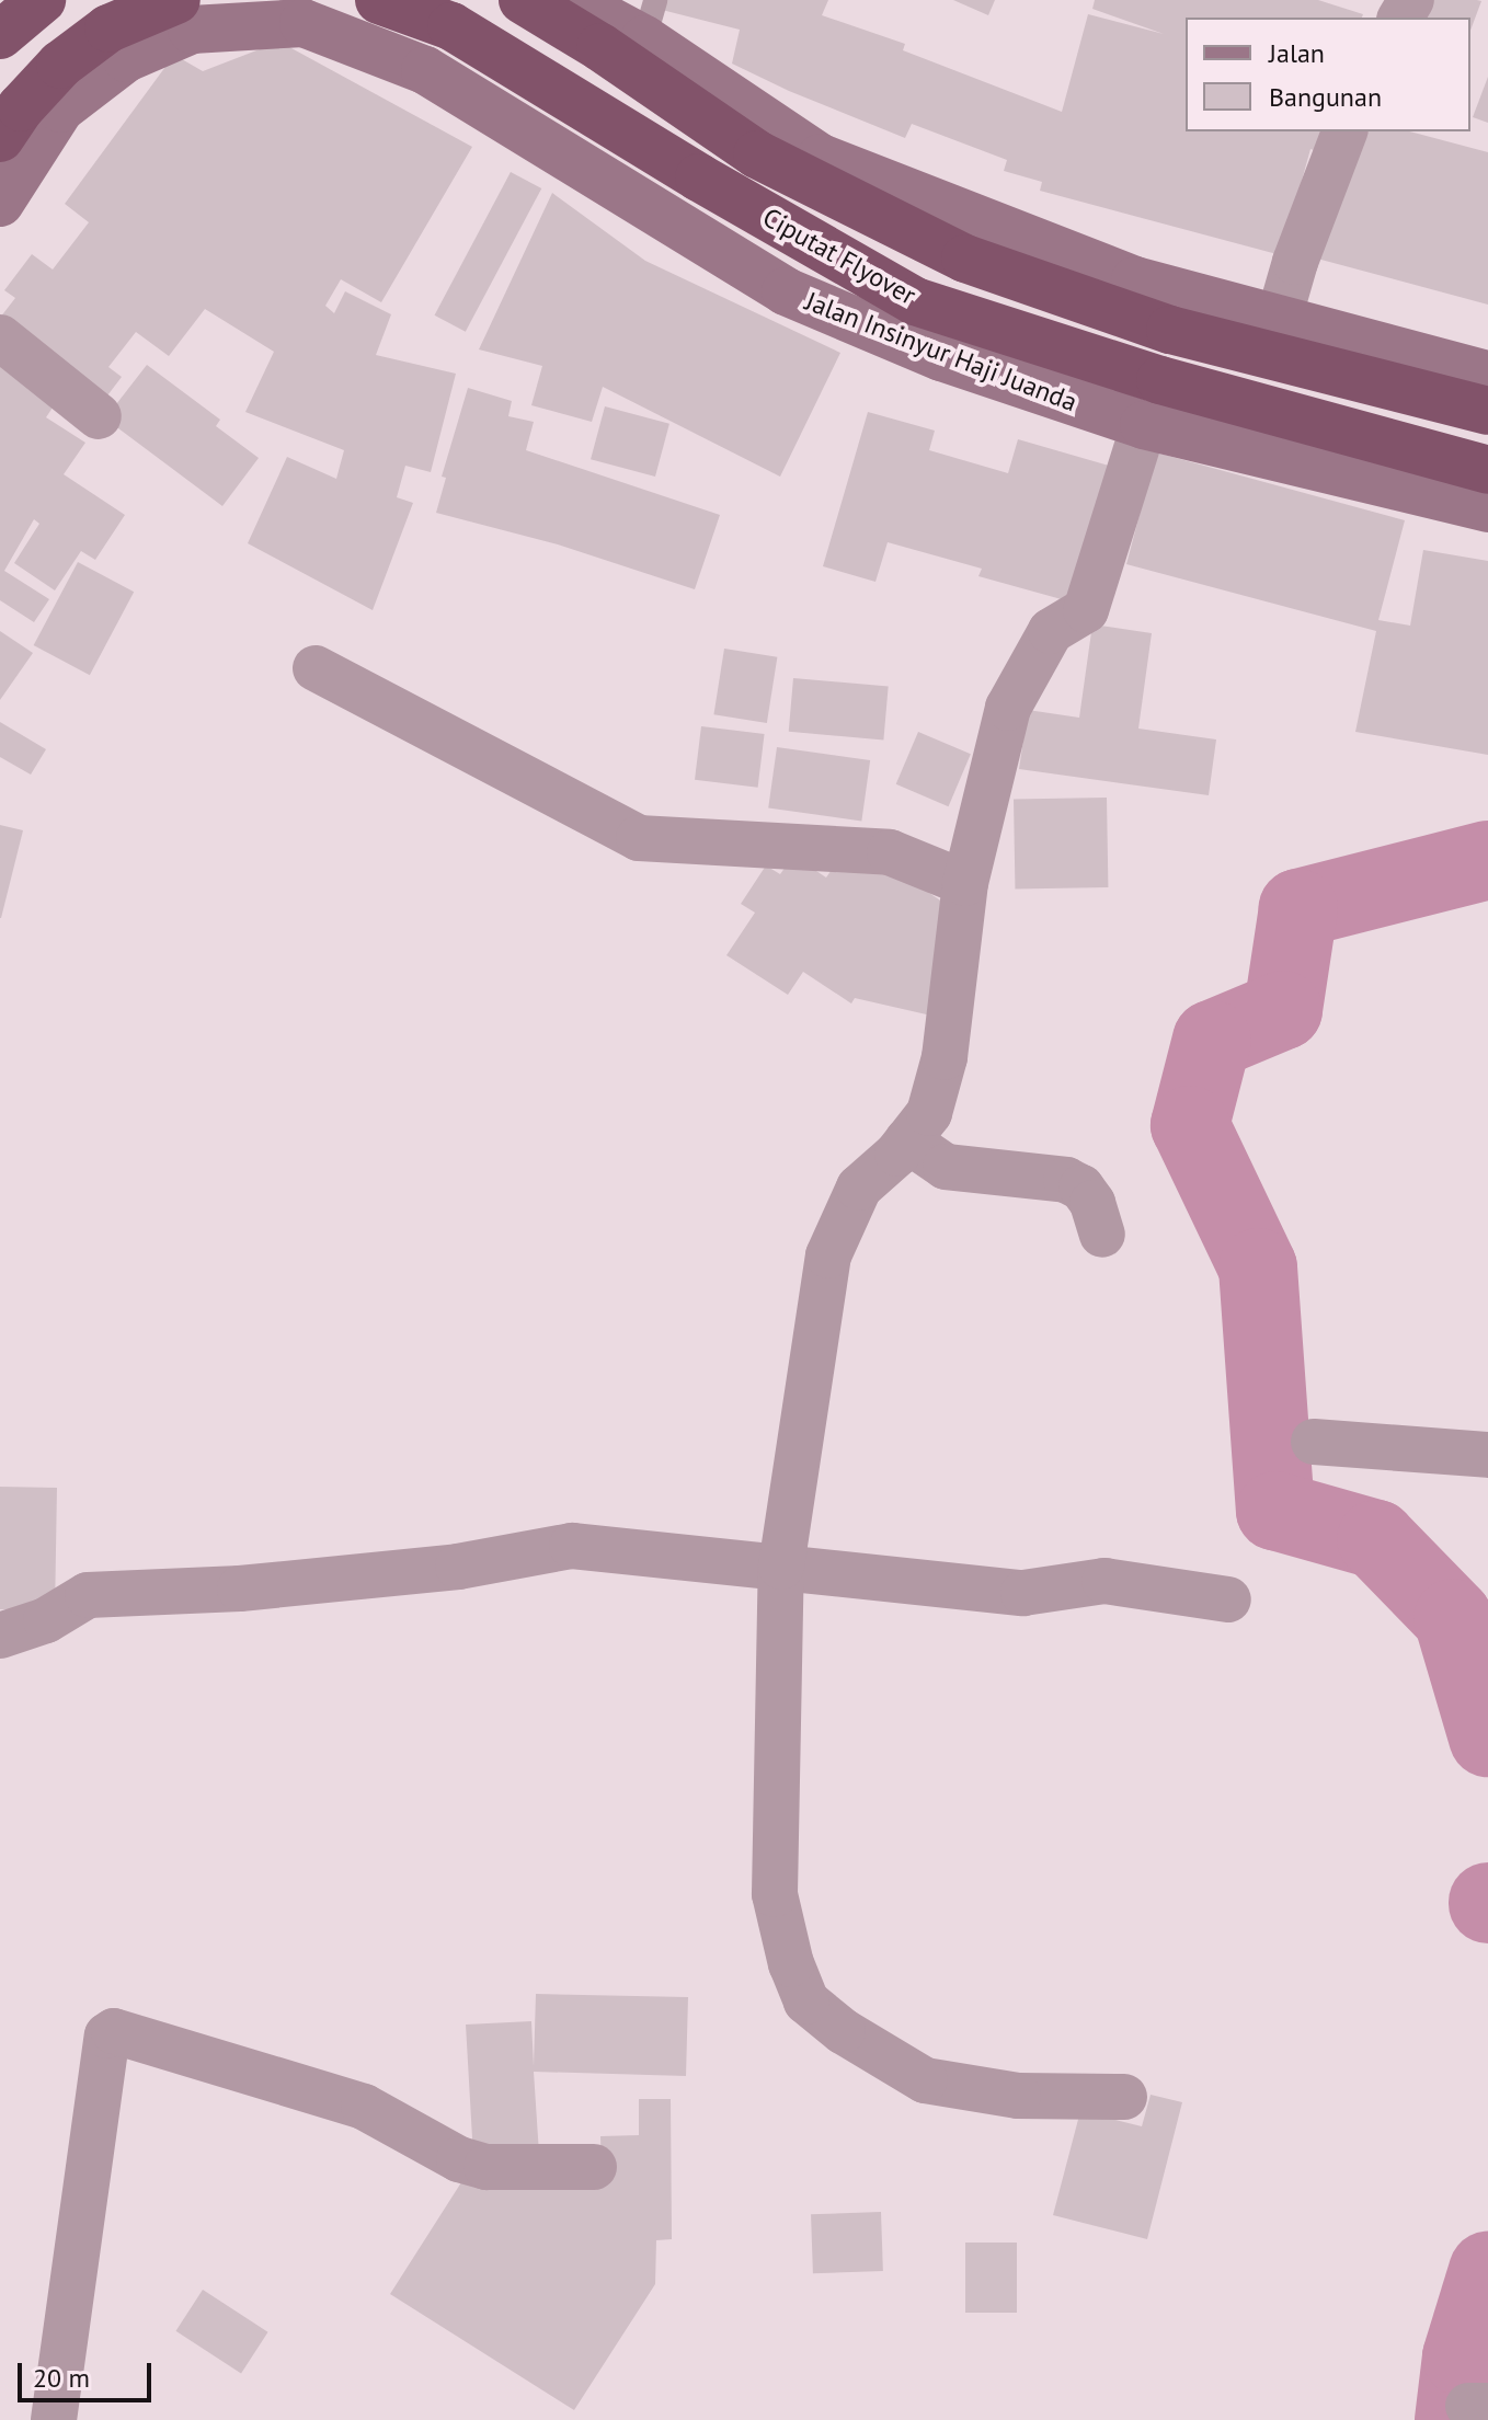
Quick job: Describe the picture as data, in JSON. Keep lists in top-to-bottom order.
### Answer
{
  "streets": {
    "highway": ["Ciputat Flyover"],
    "main road": ["Jalan Insinyur Haji Juanda"]
  },
  "legend": ["Jalan", "Bangunan"],
  "scale_bar": "20 m"
}
